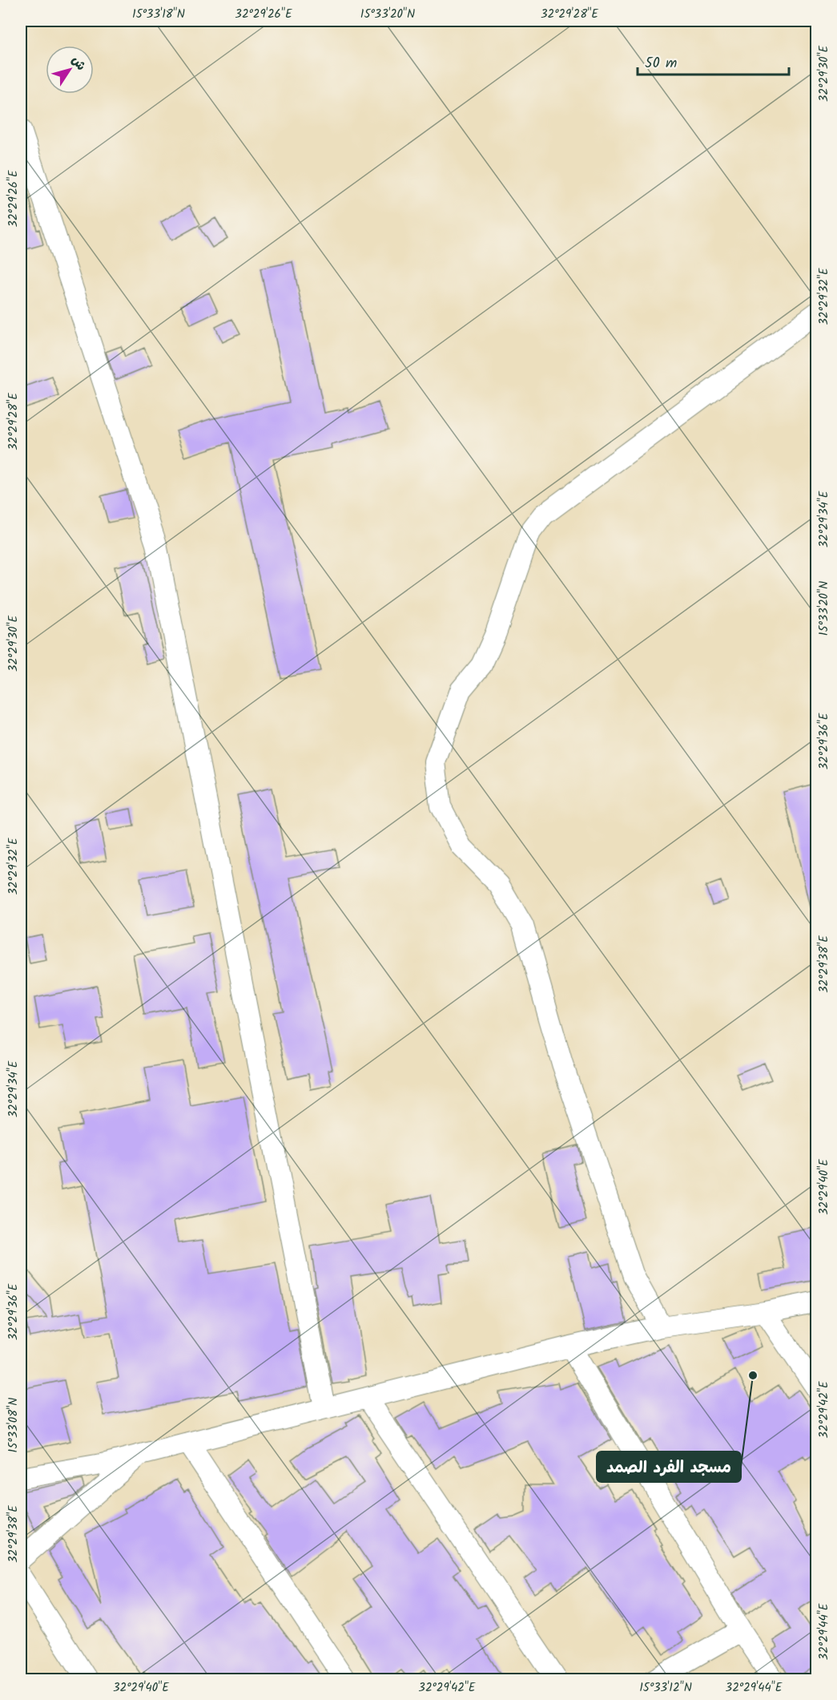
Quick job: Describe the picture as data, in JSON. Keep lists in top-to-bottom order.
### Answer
{
  "places": ["مسجد الفرد الصمد"],
  "scale_bar": "50 m",
  "north": "top right",
  "coordinates": [
    "15°33'18\"N",
    "32°29'26\"E",
    "15°33'20\"N",
    "32°29'28\"E",
    "32°29'30\"E",
    "32°29'32\"E",
    "32°29'34\"E",
    "32°29'36\"E",
    "32°29'38\"E",
    "32°29'40\"E",
    "32°29'42\"E",
    "15°33'08\"N",
    "32°29'44\"E",
    "15°33'12\"N"
  ]
}
